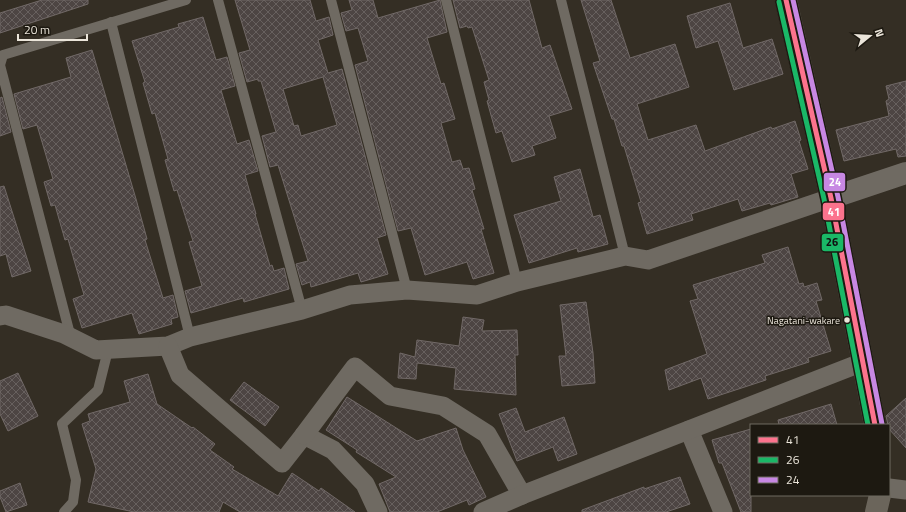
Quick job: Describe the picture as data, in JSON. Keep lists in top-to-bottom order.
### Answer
{
  "places": ["Nagatani-wakare"],
  "lines": ["transit line 41", "transit line 24", "transit line 26"],
  "legend": ["41", "26", "24"],
  "scale_bar": "20 m",
  "north": "right"
}
